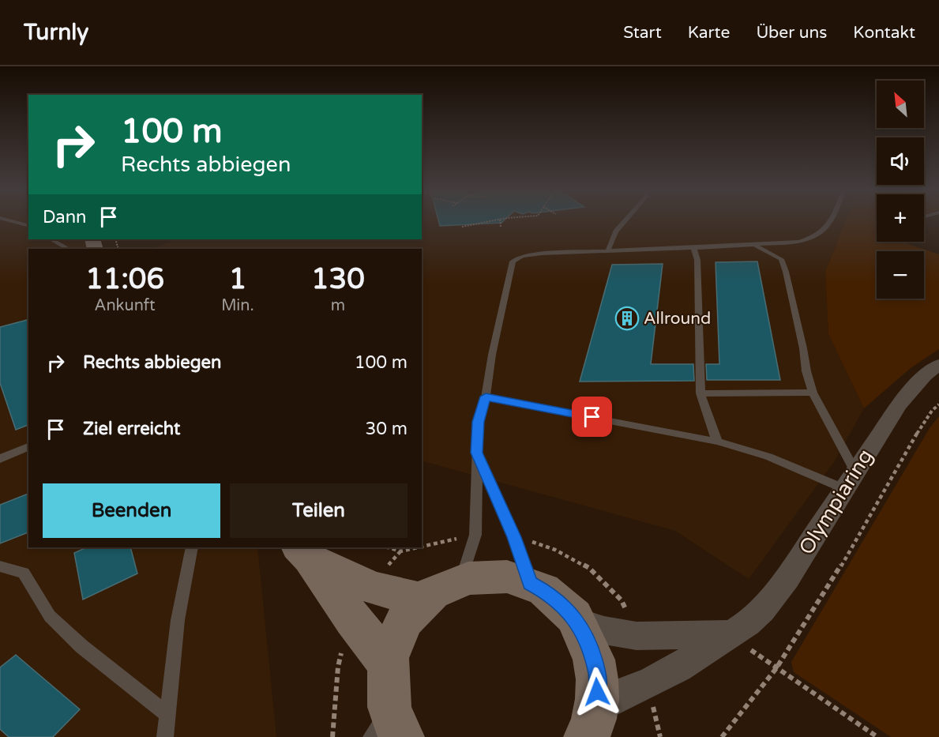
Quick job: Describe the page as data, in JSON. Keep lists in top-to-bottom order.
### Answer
{
  "streets": {
    "street": ["Olympiaring"]
  },
  "places": {
    "building": ["Allround"]
  },
  "north": "top left",
  "page": {
    "header": "Turnly",
    "nav": [
      "Start",
      "Karte",
      "Über uns",
      "Kontakt"
    ],
    "map_buttons": ["+", "−"],
    "turn": ["100 m", "Rechts abbiegen"],
    "then": "Dann",
    "eta": [
      "11:06",
      "Ankunft",
      "1",
      "Min.",
      "130",
      "m"
    ],
    "list": [
      {
        "name": "Rechts abbiegen",
        "value": "100 m"
      },
      {
        "name": "Ziel erreicht",
        "value": "30 m"
      }
    ],
    "buttons": ["Beenden", "Teilen"]
  }
}
